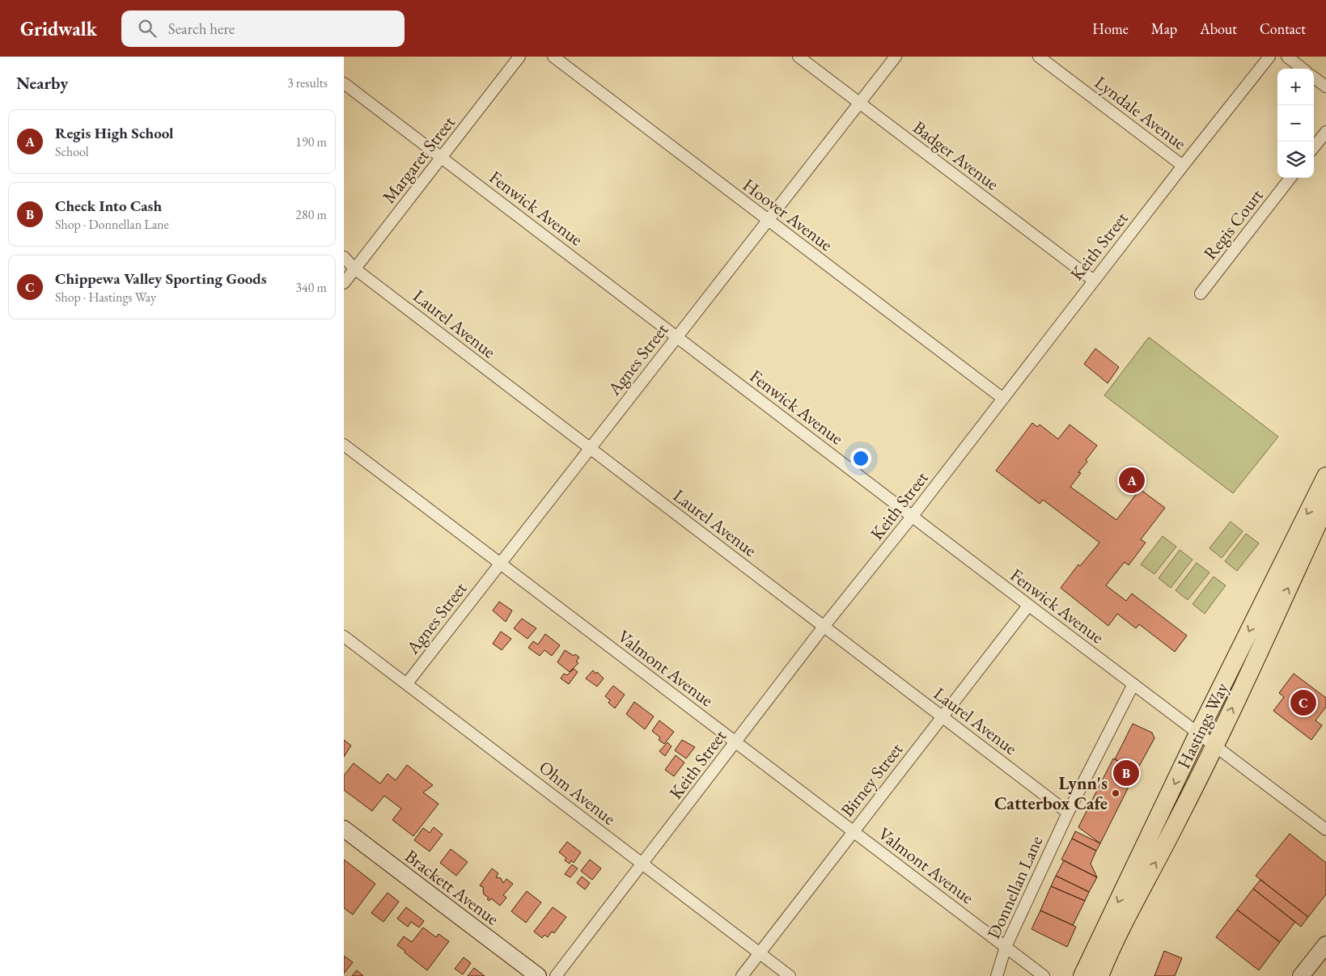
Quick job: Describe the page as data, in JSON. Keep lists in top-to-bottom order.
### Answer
{
  "streets": {
    "main road": ["Hastings Way", "Brackett Avenue"],
    "street": [
      "Lyndale Avenue",
      "Badger Avenue",
      "Margaret Street",
      "Fenwick Avenue",
      "Hoover Avenue",
      "Regis Court",
      "Keith Street",
      "Laurel Avenue",
      "Agnes Street",
      "Valmont Avenue",
      "Birney Street",
      "Ohm Avenue",
      "Donnellan Lane"
    ]
  },
  "crossings": [
    ["Lyndale Avenue", "Keith Street"],
    ["Badger Avenue", "Keith Street"],
    ["Badger Avenue", "Agnes Street"],
    ["Margaret Street", "Fenwick Avenue"],
    ["Margaret Street", "Laurel Avenue"],
    ["Fenwick Avenue", "Keith Street"],
    ["Fenwick Avenue", "Agnes Street"],
    ["Fenwick Avenue", "Hastings Way"],
    ["Fenwick Avenue", "Birney Street"],
    ["Fenwick Avenue", "Donnellan Lane"],
    ["Hoover Avenue", "Keith Street"],
    ["Hoover Avenue", "Agnes Street"],
    ["Keith Street", "Laurel Avenue"],
    ["Keith Street", "Valmont Avenue"],
    ["Keith Street", "Ohm Avenue"],
    ["Laurel Avenue", "Agnes Street"],
    ["Laurel Avenue", "Birney Street"],
    ["Laurel Avenue", "Donnellan Lane"],
    ["Agnes Street", "Valmont Avenue"],
    ["Agnes Street", "Ohm Avenue"],
    ["Valmont Avenue", "Birney Street"],
    ["Valmont Avenue", "Donnellan Lane"],
    ["Birney Street", "Ohm Avenue"]
  ],
  "places": ["Lynn's Catterbox Cafe"],
  "page": {
    "header": "Gridwalk",
    "search": "Search here",
    "nav": [
      "Home",
      "Map",
      "About",
      "Contact"
    ],
    "heading": ["Nearby", "3 results"],
    "map_buttons": ["+", "−"],
    "list": [
      {
        "mark": "A",
        "name": "Regis High School",
        "note": "School",
        "value": "190 m"
      },
      {
        "mark": "B",
        "name": "Check Into Cash",
        "note": "Shop · Donnellan Lane",
        "value": "280 m"
      },
      {
        "mark": "C",
        "name": "Chippewa Valley Sporting Goods",
        "note": "Shop · Hastings Way",
        "value": "340 m"
      }
    ],
    "pins": ["A", "C", "B"]
  }
}
